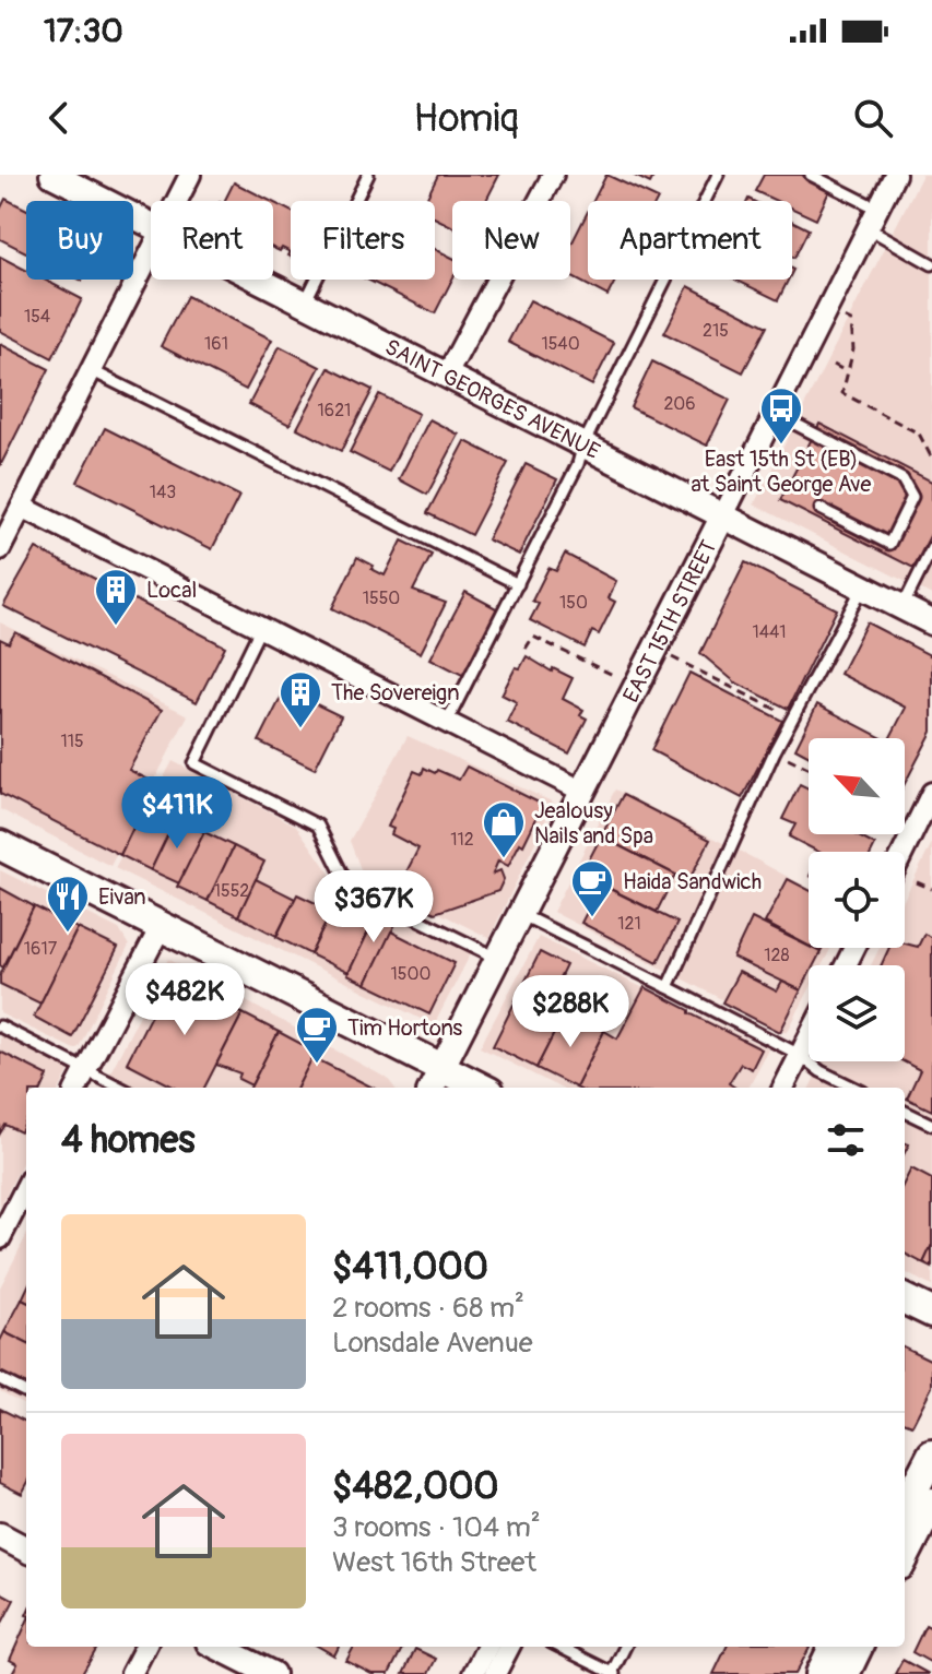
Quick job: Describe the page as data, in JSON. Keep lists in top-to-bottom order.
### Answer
{
  "streets": {
    "street": ["SAINT GEORGES AVENUE", "EAST 15TH STREET"]
  },
  "crossings": [
    ["SAINT GEORGES AVENUE", "EAST 15TH STREET"]
  ],
  "places": {
    "bus stop": ["East 15th St (EB) at Saint George Ave"],
    "building": ["Local", "The Sovereign"],
    "shop": ["Jealousy Nails and Spa"],
    "cafe": ["Haida Sandwich", "Tim Hortons"],
    "restaurant": ["Eivan"]
  },
  "house_numbers": [
    "154",
    "215",
    "161",
    "1540",
    "206",
    "1621",
    "143",
    "1550",
    "150",
    "1441",
    "115",
    "112",
    "1552",
    "121",
    "1617",
    "128",
    "1500"
  ],
  "north": "top left",
  "page": {
    "status": "17:30",
    "header": "Homiq",
    "chip": [
      "Buy",
      "Rent",
      "Filters",
      "New",
      "Apartment"
    ],
    "price": [
      "$411K",
      "$367K",
      "$482K",
      "$288K"
    ],
    "heading": "4 homes",
    "list": [
      {
        "name": "$411,000",
        "note": "2 rooms · 68 m² · Lonsdale Avenue"
      },
      {
        "name": "$482,000",
        "note": "3 rooms · 104 m² · West 16th Street"
      }
    ]
  }
}
